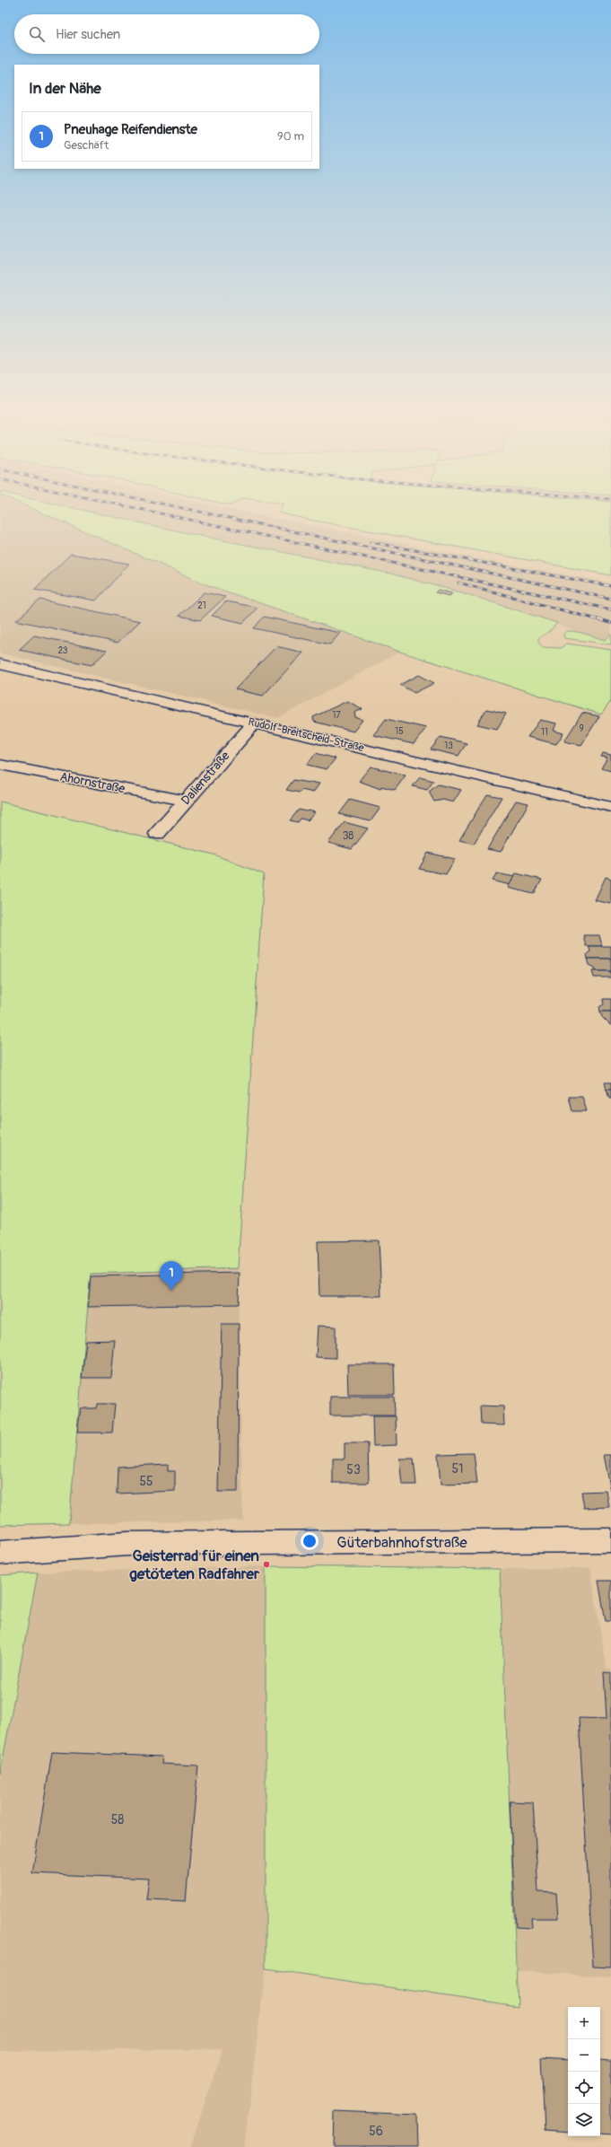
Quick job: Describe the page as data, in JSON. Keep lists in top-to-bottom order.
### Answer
{
  "streets": {
    "street": [
      "Rudolf-Breitscheid-Straße",
      "Dalienstraße",
      "Ahornstraße",
      "Güterbahnhofstraße"
    ]
  },
  "crossings": [
    ["Rudolf-Breitscheid-Straße", "Dalienstraße"],
    ["Dalienstraße", "Ahornstraße"]
  ],
  "places": ["Geisterrad für einen getöteten Radfahrer"],
  "house_numbers": [
    "21",
    "23",
    "17",
    "9",
    "15",
    "11",
    "13",
    "38",
    "51",
    "53",
    "55",
    "58",
    "56"
  ],
  "page": {
    "search": "Hier suchen",
    "heading": "In der Nähe",
    "list": [
      {
        "mark": "1",
        "name": "Pneuhage Reifendienste",
        "note": "Geschäft",
        "value": "90 m"
      }
    ],
    "pins": "1",
    "map_buttons": ["+", "−"]
  }
}
